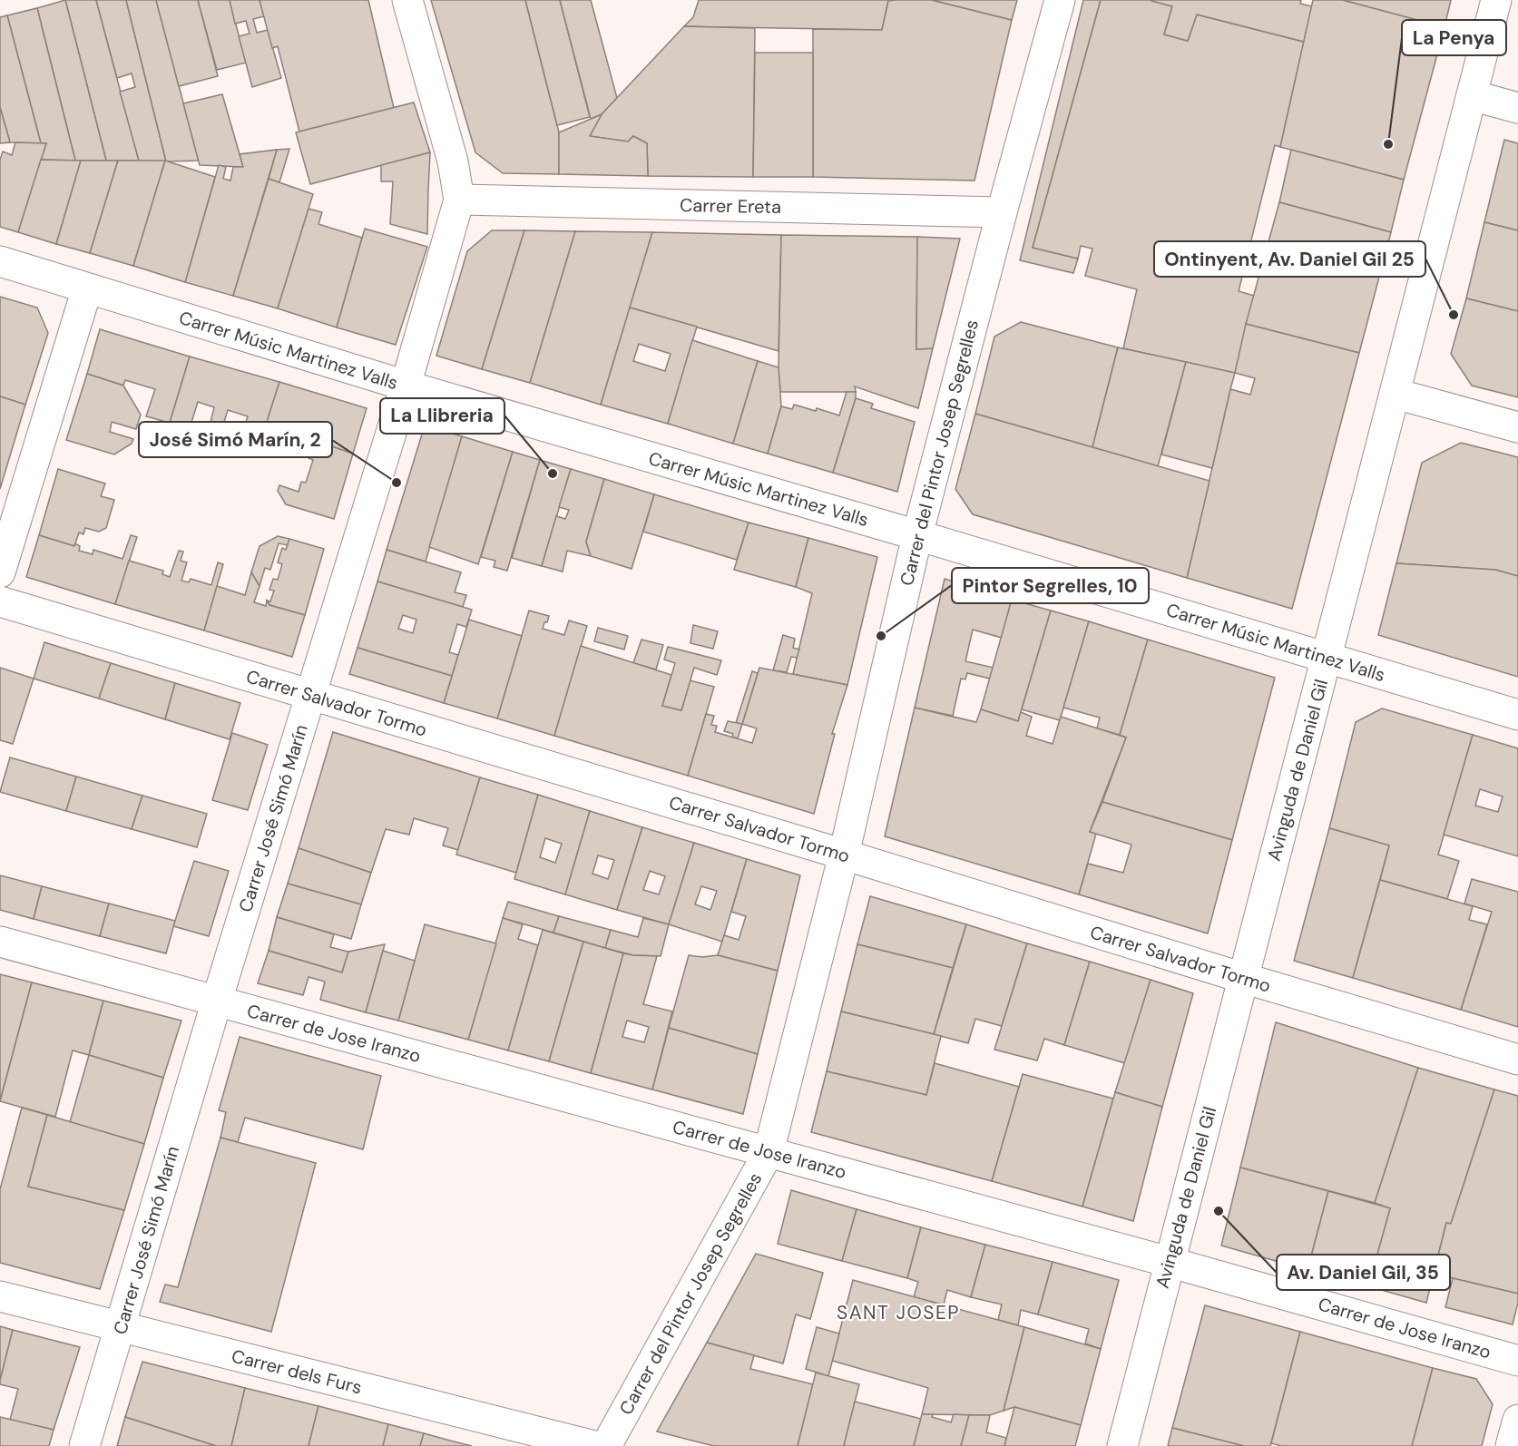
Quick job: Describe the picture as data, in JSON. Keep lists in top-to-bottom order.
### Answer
{
  "streets": {
    "street": [
      "Carrer Ereta",
      "Carrer Músic Martinez Valls",
      "Carrer del Pintor Josep Segrelles",
      "Carrer Salvador Tormo",
      "Avinguda de Daniel Gil",
      "Carrer José Simó Marín",
      "Carrer de Jose Iranzo",
      "Carrer dels Furs"
    ]
  },
  "crossings": [
    ["Carrer Ereta", "Carrer del Pintor Josep Segrelles"],
    ["Carrer Ereta", "Carrer José Simó Marín"],
    ["Carrer Músic Martinez Valls", "Carrer del Pintor Josep Segrelles"],
    ["Carrer Músic Martinez Valls", "Avinguda de Daniel Gil"],
    ["Carrer Músic Martinez Valls", "Carrer José Simó Marín"],
    ["Carrer del Pintor Josep Segrelles", "Carrer Salvador Tormo"],
    ["Carrer del Pintor Josep Segrelles", "Carrer de Jose Iranzo"],
    ["Carrer Salvador Tormo", "Avinguda de Daniel Gil"],
    ["Carrer Salvador Tormo", "Carrer José Simó Marín"],
    ["Avinguda de Daniel Gil", "Carrer de Jose Iranzo"],
    ["Carrer José Simó Marín", "Carrer de Jose Iranzo"],
    ["Carrer José Simó Marín", "Carrer dels Furs"]
  ],
  "districts": ["SANT JOSEP"],
  "places": [
    "La Penya",
    "Ontinyent, Av. Daniel Gil 25",
    "La Llibreria",
    "José Simó Marín, 2",
    "Pintor Segrelles, 10",
    "Av. Daniel Gil, 35"
  ]
}
